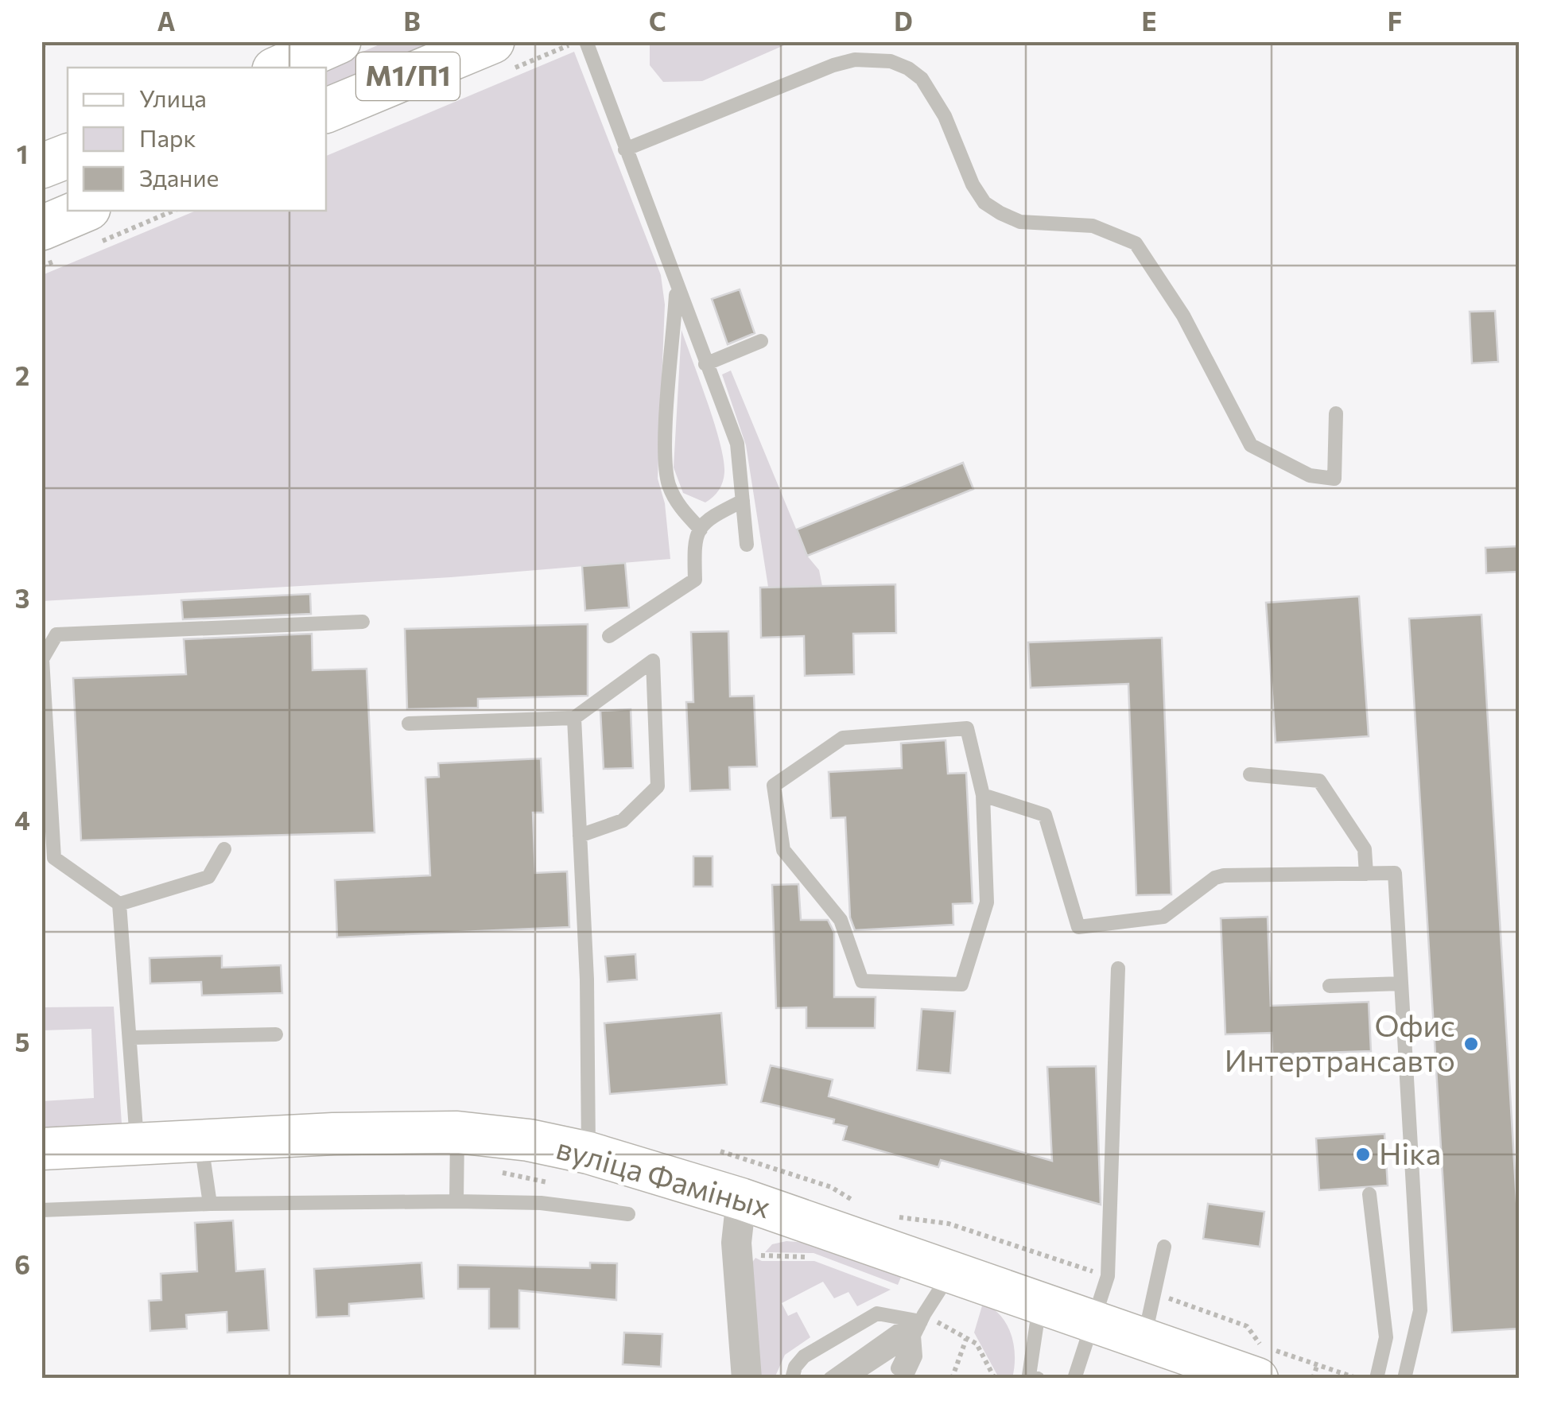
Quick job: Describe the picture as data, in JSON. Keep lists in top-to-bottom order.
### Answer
{
  "streets": {
    "main road": ["М1/П1", "вуліца Фаміных"]
  },
  "places": ["Офис Интертрансавто", "Ніка"],
  "legend": ["Улица", "Парк", "Здание"],
  "grid": {
    "columns": [
      "A",
      "B",
      "C",
      "D",
      "E",
      "F"
    ],
    "rows": [
      "1",
      "2",
      "3",
      "4",
      "5",
      "6"
    ]
  }
}
